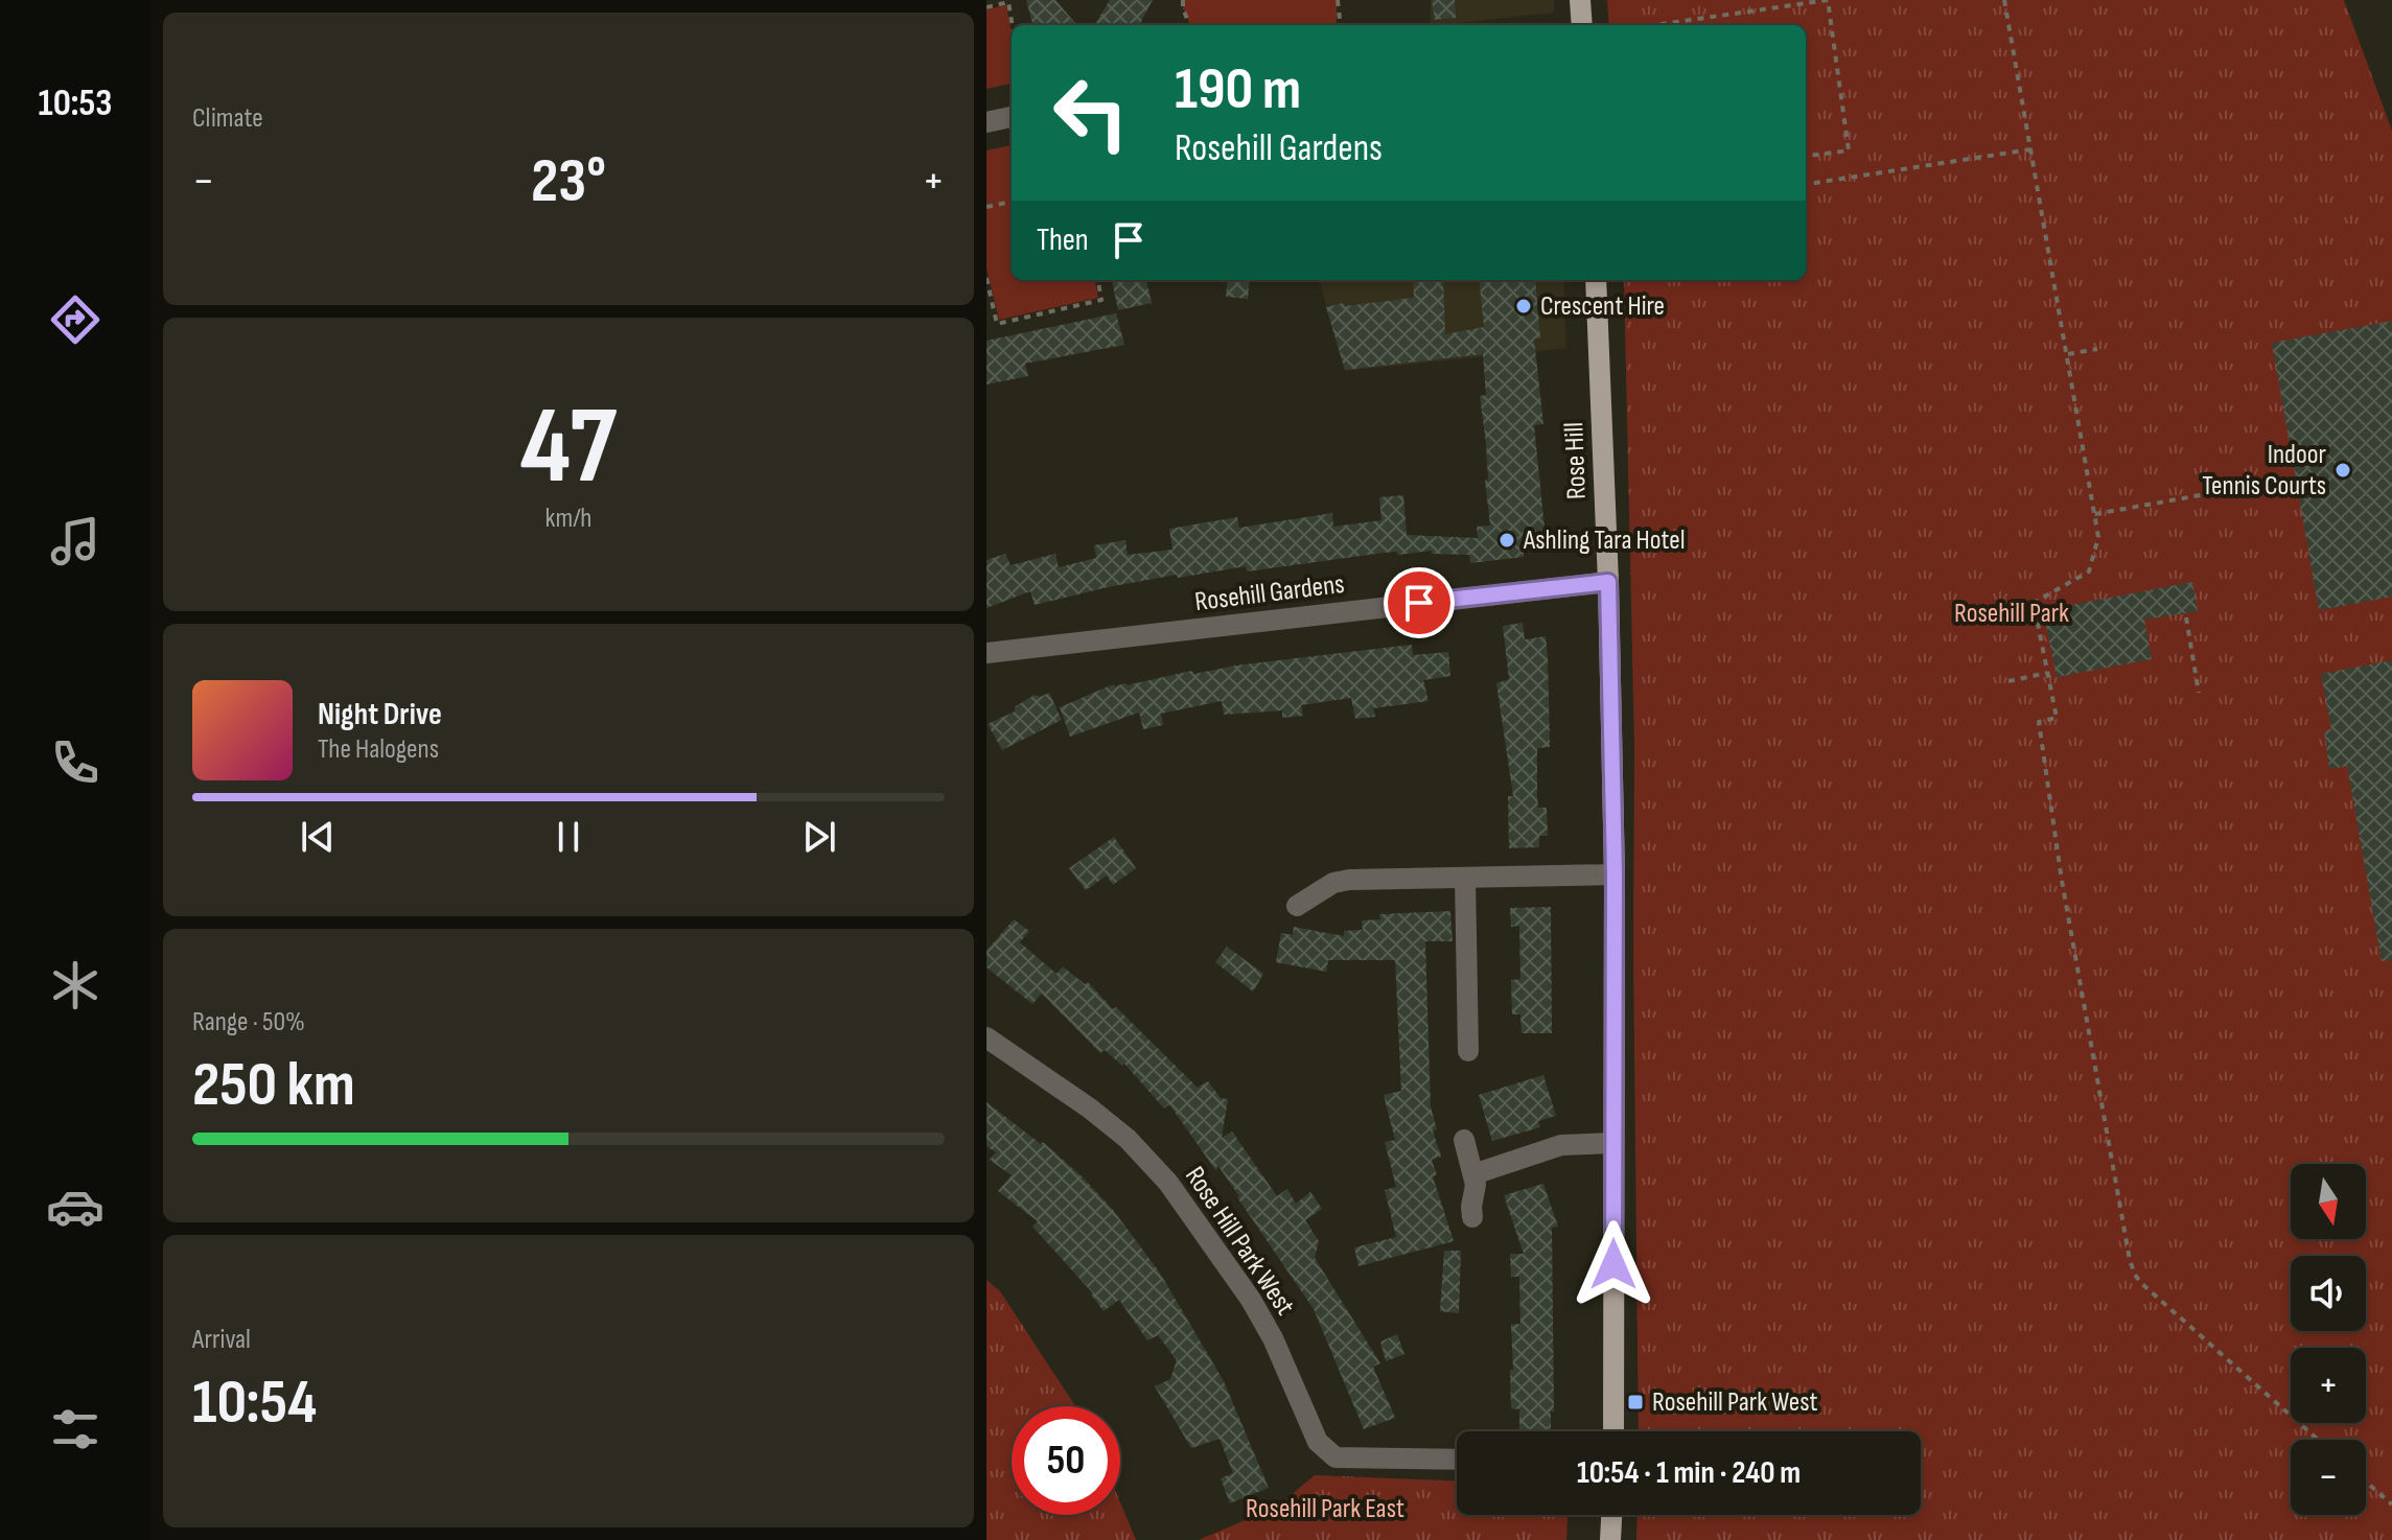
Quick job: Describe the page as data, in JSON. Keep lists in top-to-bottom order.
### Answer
{
  "streets": {
    "main road": ["Rose Hill"],
    "street": ["Rosehill Gardens", "Rose Hill Park West"]
  },
  "crossings": [
    ["Rose Hill", "Rosehill Gardens"]
  ],
  "parks": ["Rosehill Park", "Rosehill Park East"],
  "places": {
    "other": ["Crescent Hire", "Indoor Tennis Courts", "Ashling Tara Hotel"],
    "transit": ["Rosehill Park West"]
  },
  "north": "bottom",
  "page": {
    "tabs": "10:53",
    "tile": [
      "Climate",
      ["47", "km/h"],
      ["Range · 50%", "250 km"],
      ["Arrival", "10:54"]
    ],
    "turn": ["190 m", "Rosehill Gardens"],
    "heat": ["−", "23°", "+"],
    "then": "Then",
    "song": ["Night Drive", "The Halogens"],
    "map_buttons": ["+", "−"],
    "limit": "50",
    "trip": "10:54 · 1 min · 240 m"
  }
}
